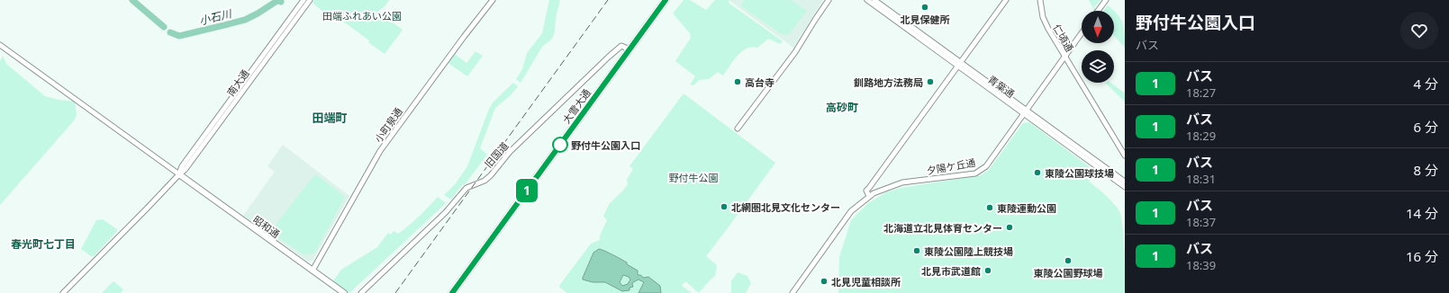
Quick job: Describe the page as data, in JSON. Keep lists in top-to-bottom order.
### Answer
{
  "streets": {
    "highway": ["大雪大通"],
    "main road": ["昭和通"],
    "street": [
      "仁頃通",
      "南大通",
      "青葉通",
      "小町泉通",
      "旧国道",
      "夕陽ケ丘通"
    ]
  },
  "crossings": [
    ["仁頃通", "夕陽ケ丘通"],
    ["南大通", "昭和通"],
    ["青葉通", "夕陽ケ丘通"],
    ["大雪大通", "旧国道"],
    ["小町泉通", "昭和通"]
  ],
  "districts": ["高砂町", "田端町", "春光町七丁目"],
  "water": ["小石川"],
  "parks": ["田端ふれあい公園", "野付牛公園"],
  "places": [
    "北見保健所",
    "高台寺",
    "釧路地方法務局",
    "野付牛公園入口",
    "東陵公園球技場",
    "北網圏北見文化センター",
    "東陵運動公園",
    "北海道立北見体育センター",
    "東陵公園陸上競技場",
    "東陵公園野球場",
    "北見市武道館",
    "北見児童相談所"
  ],
  "lines": ["bus line 1"],
  "north": "bottom",
  "page": {
    "on_map": "1",
    "heading": ["野付牛公園入口", "バス"],
    "list": [
      {
        "mark": "1",
        "name": "バス",
        "note": "18:27",
        "value": "4 分"
      },
      {
        "mark": "1",
        "name": "バス",
        "note": "18:29",
        "value": "6 分"
      },
      {
        "mark": "1",
        "name": "バス",
        "note": "18:31",
        "value": "8 分"
      },
      {
        "mark": "1",
        "name": "バス",
        "note": "18:37",
        "value": "14 分"
      },
      {
        "mark": "1",
        "name": "バス",
        "note": "18:39",
        "value": "16 分"
      }
    ]
  }
}
